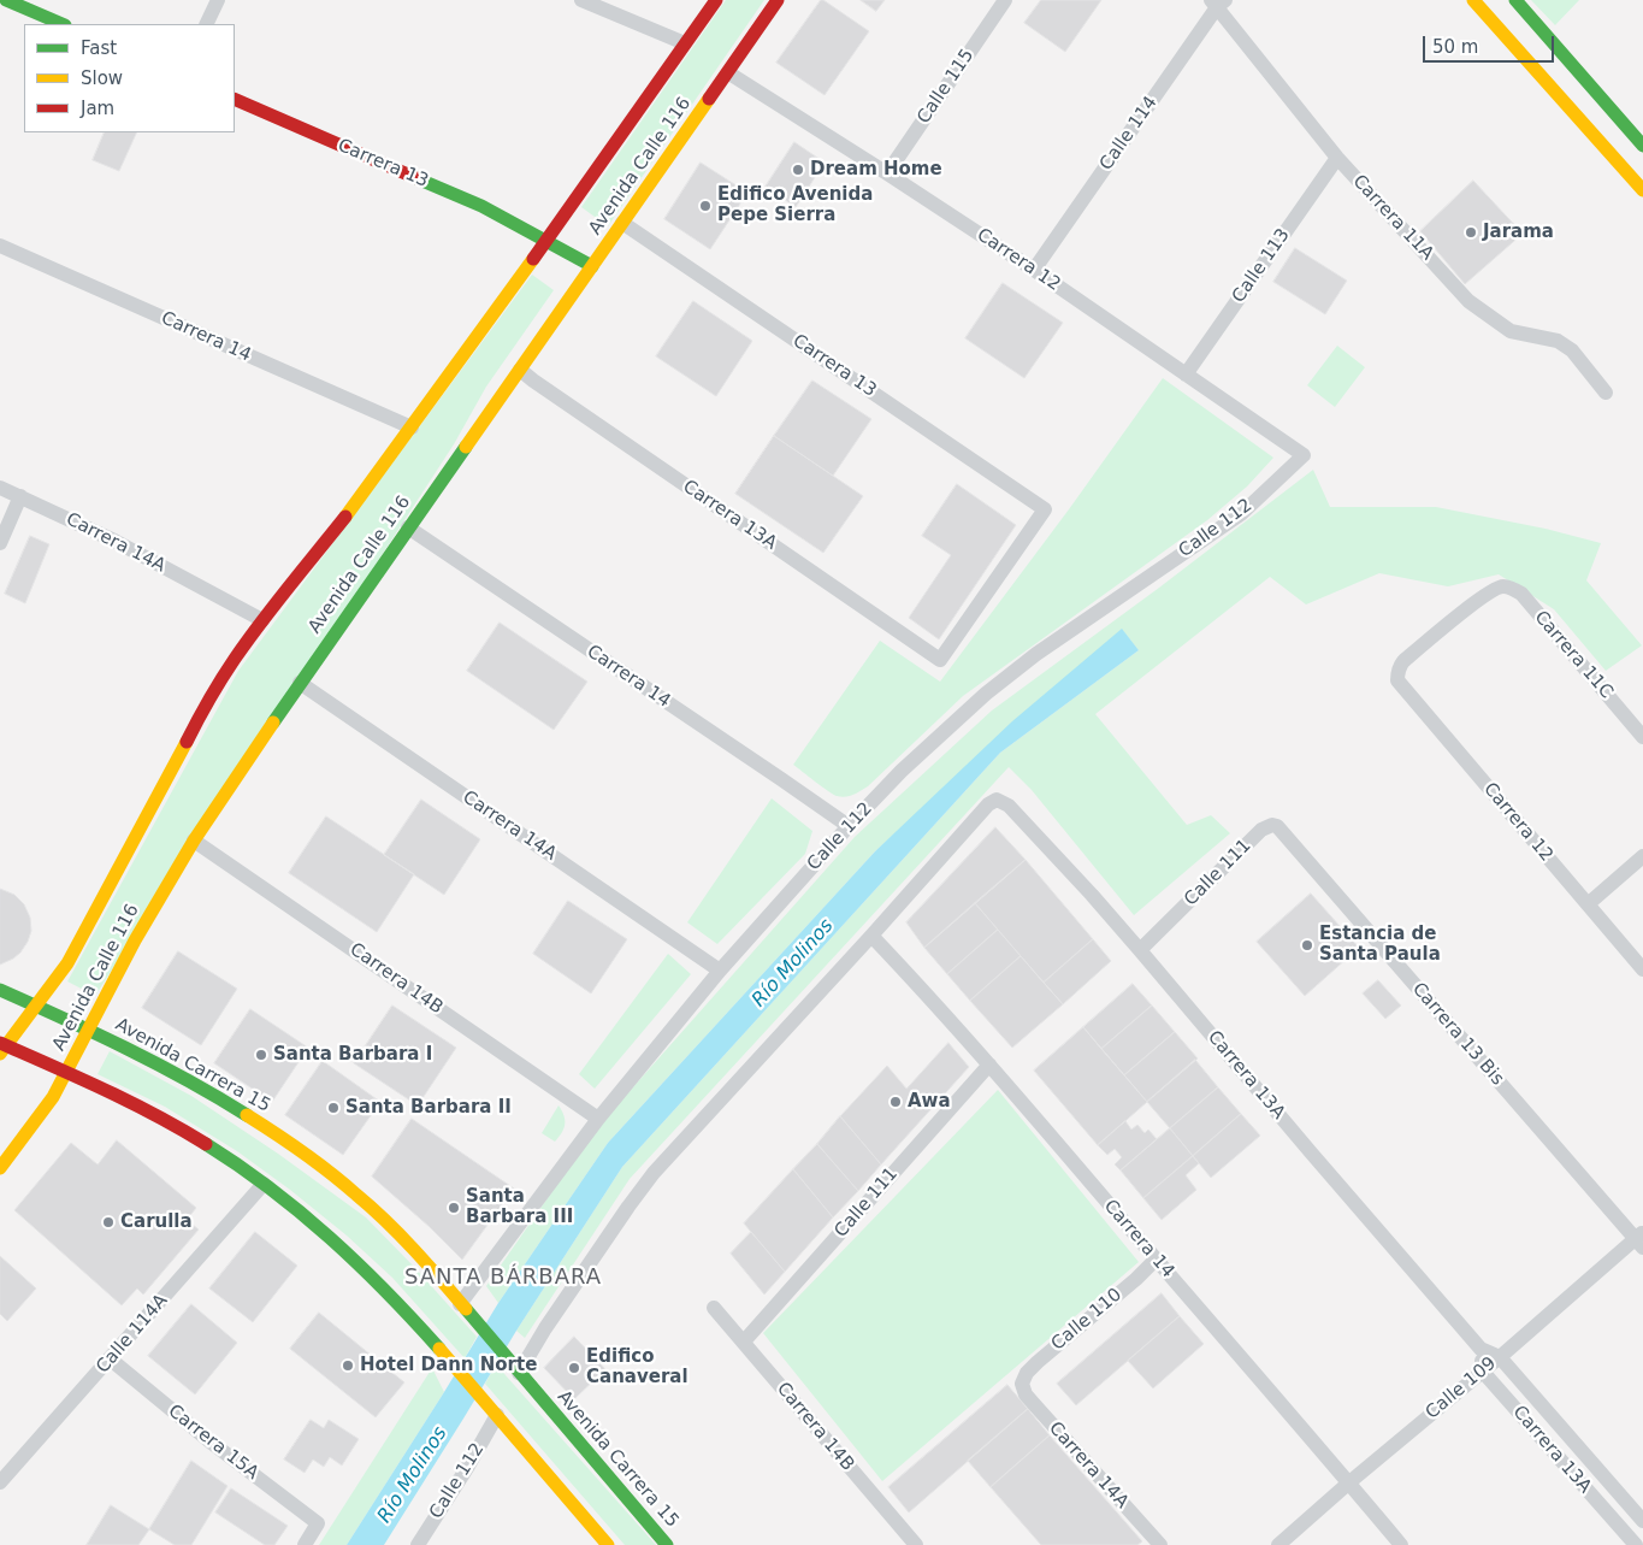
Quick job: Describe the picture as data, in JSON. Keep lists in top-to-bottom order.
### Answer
{
  "streets": {
    "main road": ["Carrera 13", "Avenida Calle 116", "Avenida Carrera 15"],
    "street": [
      "Calle 115",
      "Calle 114",
      "Carrera 11A",
      "Carrera 12",
      "Calle 113",
      "Carrera 14",
      "Carrera 13A",
      "Calle 112",
      "Carrera 14A",
      "Carrera 11C",
      "Calle 111",
      "Carrera 14B",
      "Carrera 13 Bis",
      "Calle 110",
      "Calle 114A",
      "Calle 109",
      "Carrera 15A"
    ]
  },
  "crossings": [
    ["Calle 115", "Carrera 12"],
    ["Calle 114", "Carrera 11A"],
    ["Calle 114", "Carrera 12"],
    ["Carrera 13", "Avenida Calle 116"],
    ["Carrera 13", "Carrera 13A"],
    ["Avenida Calle 116", "Carrera 12"],
    ["Avenida Calle 116", "Carrera 14"],
    ["Avenida Calle 116", "Carrera 13A"],
    ["Avenida Calle 116", "Carrera 14A"],
    ["Avenida Calle 116", "Carrera 14B"],
    ["Avenida Calle 116", "Avenida Carrera 15"],
    ["Carrera 11A", "Calle 113"],
    ["Carrera 12", "Calle 113"],
    ["Carrera 12", "Calle 112"],
    ["Carrera 12", "Carrera 11C"],
    ["Carrera 14", "Carrera 13A"],
    ["Carrera 14", "Calle 112"],
    ["Carrera 14", "Calle 111"],
    ["Carrera 14", "Calle 110"],
    ["Carrera 14", "Calle 109"],
    ["Carrera 13A", "Calle 111"],
    ["Carrera 13A", "Calle 109"],
    ["Calle 112", "Carrera 14A"],
    ["Calle 112", "Carrera 14B"],
    ["Calle 112", "Avenida Carrera 15"],
    ["Carrera 14A", "Calle 110"],
    ["Calle 111", "Carrera 14B"],
    ["Calle 111", "Carrera 13 Bis"],
    ["Carrera 13 Bis", "Calle 109"],
    ["Calle 114A", "Carrera 15A"]
  ],
  "districts": ["SANTA BÁRBARA"],
  "water": ["Río Molinos"],
  "places": [
    "Dream Home",
    "Edifico Avenida Pepe Sierra",
    "Jarama",
    "Estancia de Santa Paula",
    "Santa Barbara I",
    "Awa",
    "Santa Barbara II",
    "Santa Barbara III",
    "Carulla",
    "Hotel Dann Norte",
    "Edifico Canaveral"
  ],
  "legend": ["Fast", "Slow", "Jam"],
  "scale_bar": "50 m"
}
